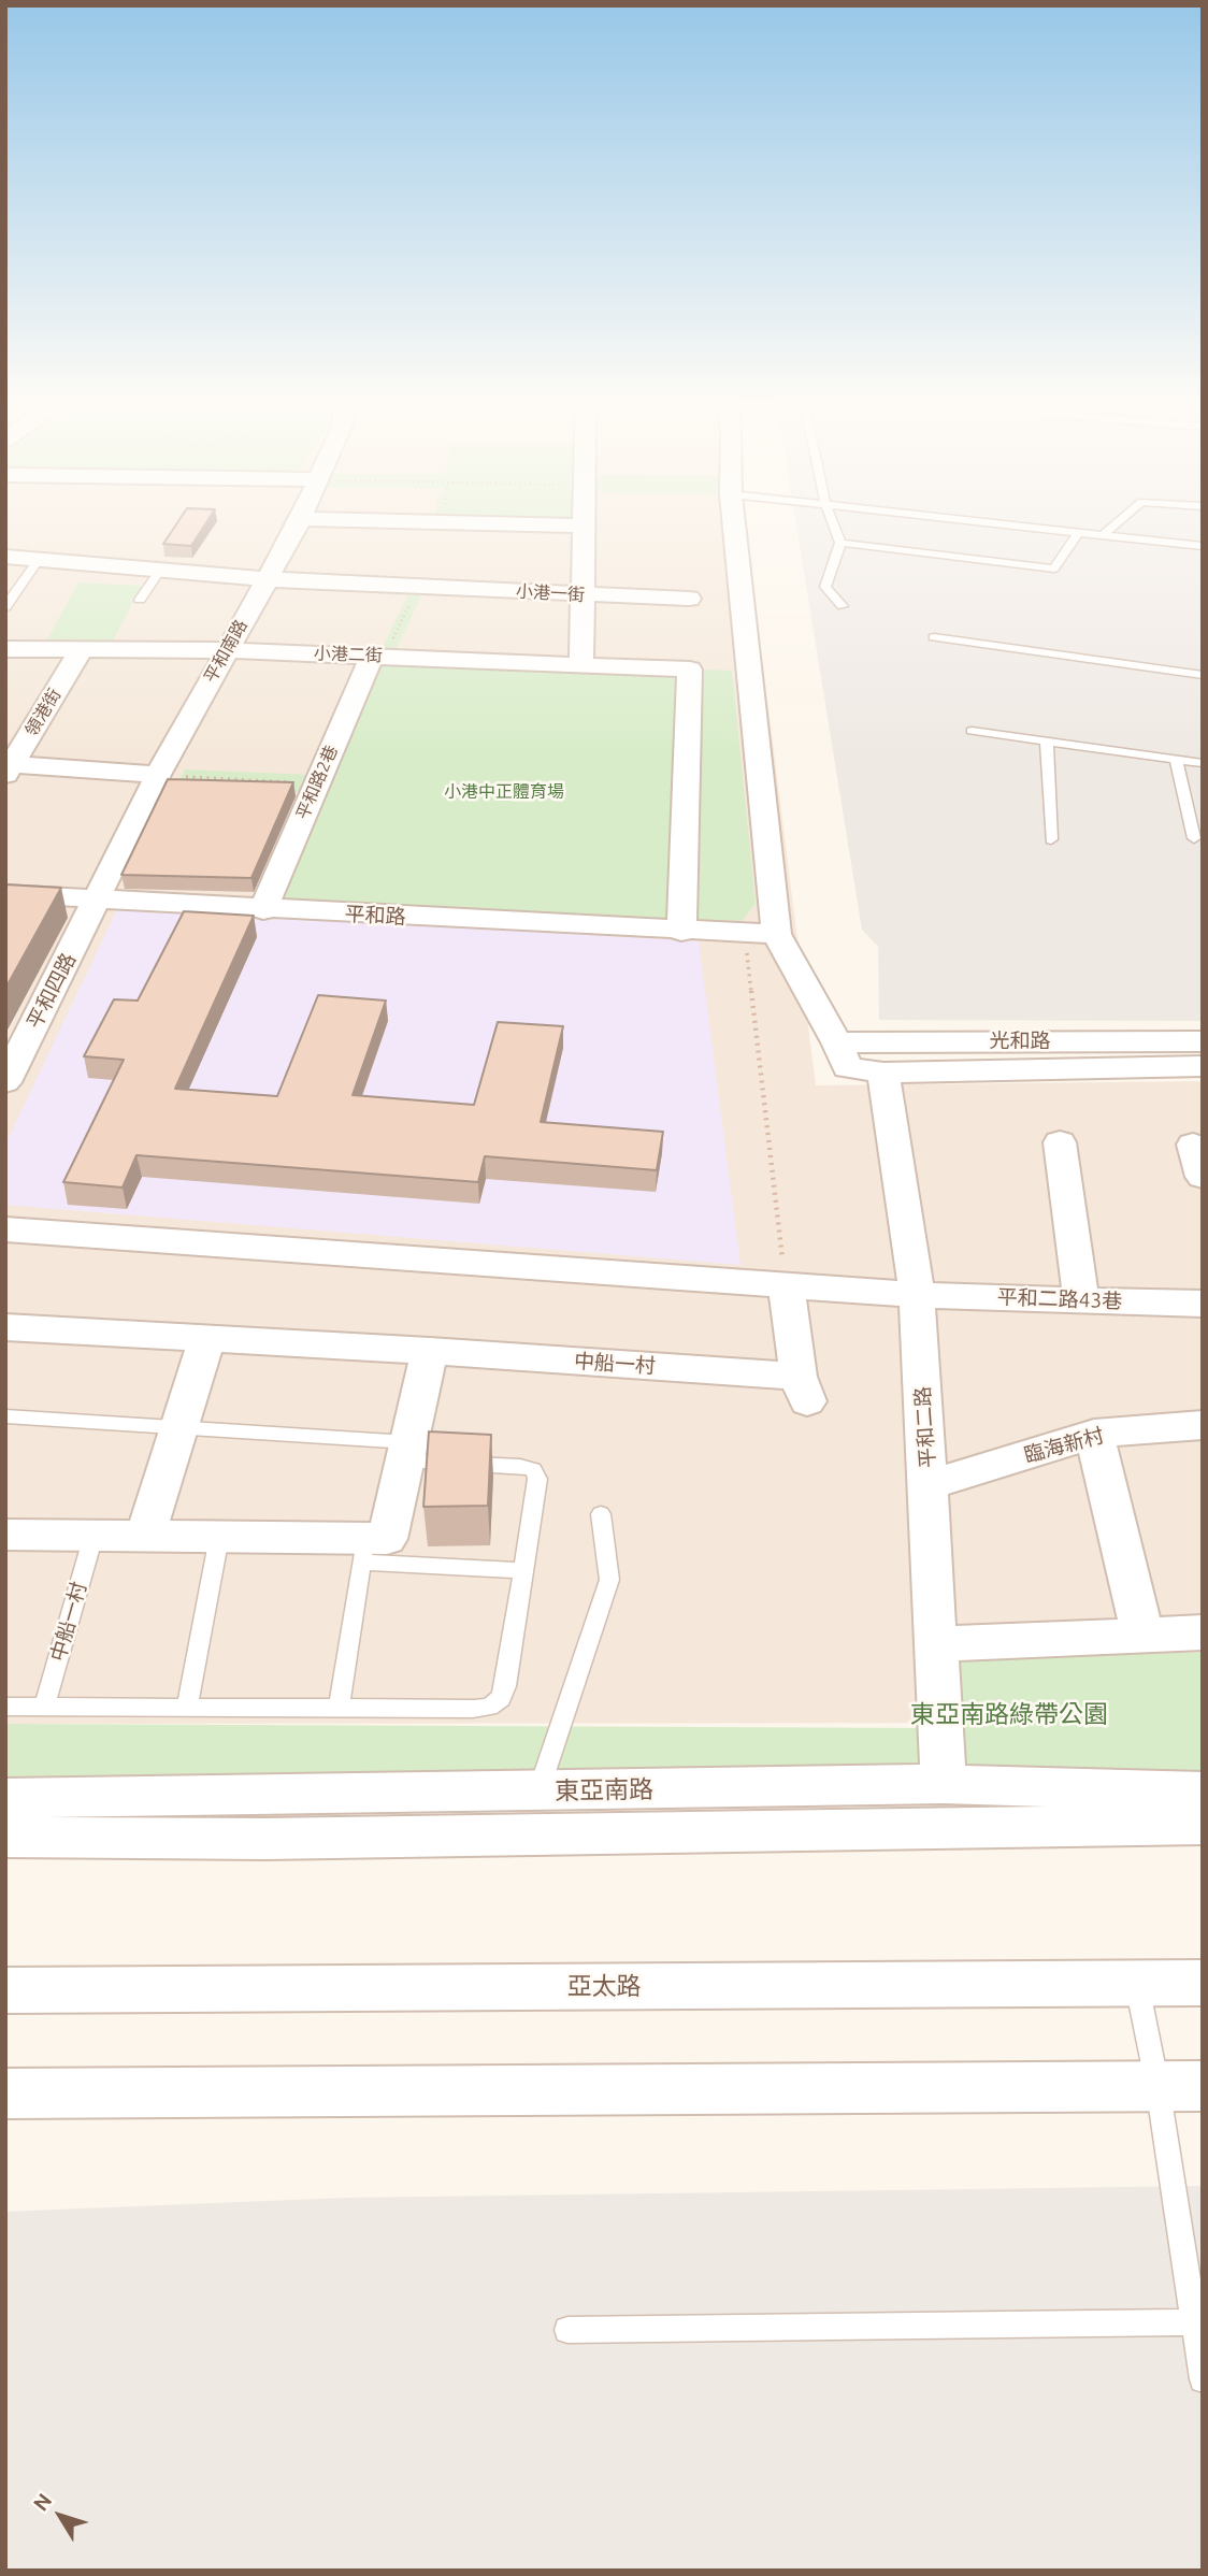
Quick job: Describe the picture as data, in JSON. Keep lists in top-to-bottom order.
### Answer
{
  "streets": {
    "street": [
      "小港一街",
      "平和南路",
      "小港二街",
      "領港街",
      "平和路2巷",
      "平和路",
      "平和四路",
      "光和路",
      "平和二路43巷",
      "中船一村",
      "平和二路",
      "臨海新村",
      "東亞南路",
      "亞太路"
    ]
  },
  "crossings": [
    ["小港一街", "平和南路"],
    ["平和南路", "小港二街"],
    ["平和南路", "平和路"],
    ["平和南路", "平和四路"],
    ["小港二街", "領港街"],
    ["小港二街", "平和路2巷"],
    ["小港二街", "平和路"],
    ["平和路2巷", "平和路"],
    ["平和路", "平和四路"],
    ["光和路", "平和二路"],
    ["平和二路43巷", "中船一村"],
    ["平和二路43巷", "平和二路"],
    ["平和二路", "臨海新村"],
    ["平和二路", "東亞南路"]
  ],
  "parks": ["小港中正體育場", "東亞南路綠帶公園"],
  "north": "top left"
}
